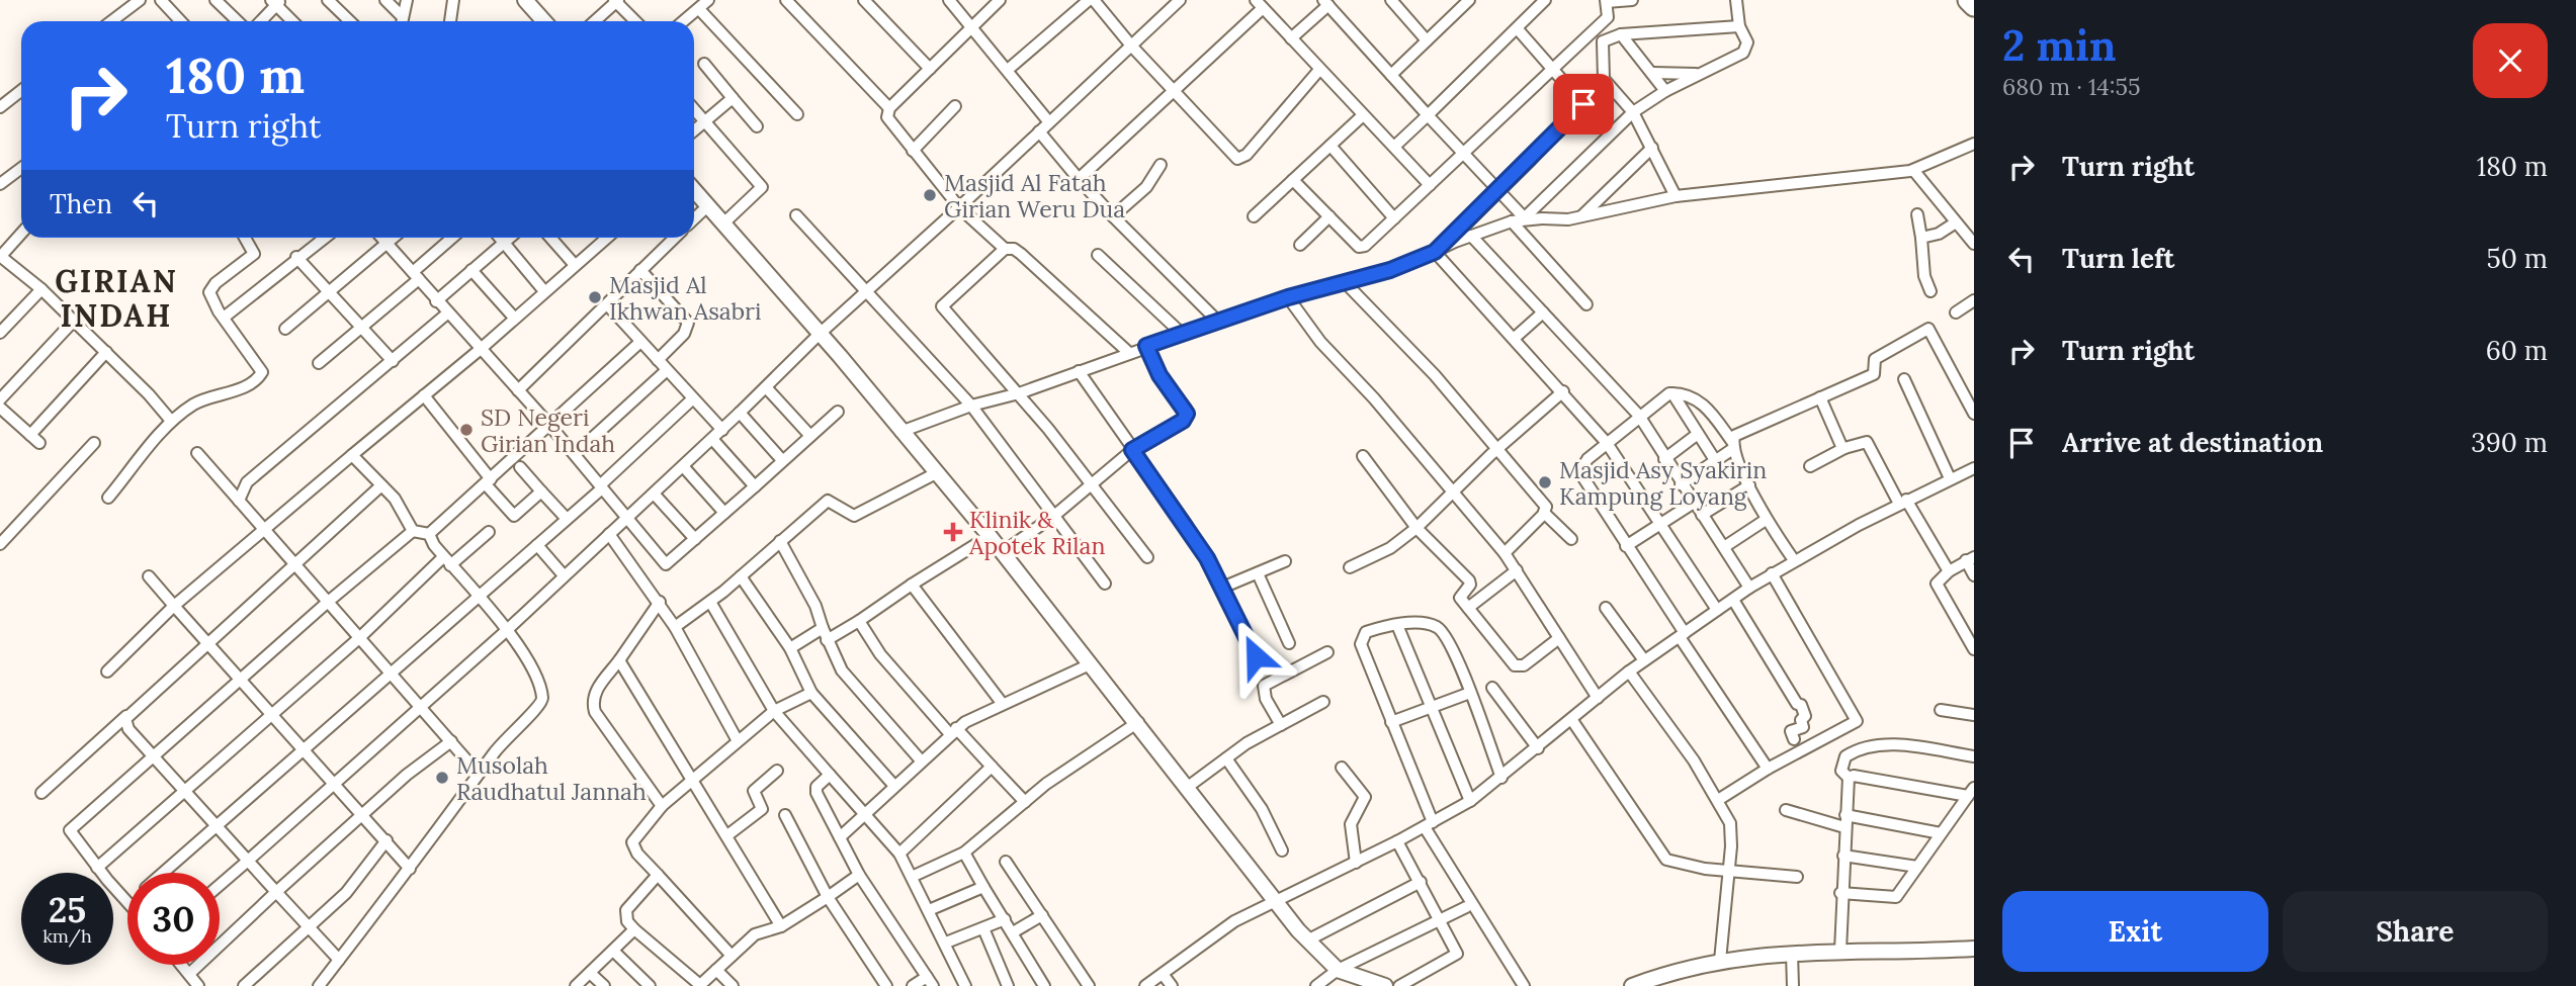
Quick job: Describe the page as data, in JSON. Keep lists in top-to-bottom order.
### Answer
{
  "districts": ["GIRIAN INDAH"],
  "places": {
    "other": [
      "Masjid Al Fatah Girian Weru Dua",
      "Masjid Al Ikhwan Asabri",
      "SD Negeri Girian Indah",
      "Masjid Asy Syakirin Kampung Loyang",
      "Musolah Raudhatul Jannah"
    ],
    "health": ["Klinik & Apotek Rilan"]
  },
  "page": {
    "heading": ["2 min", "680 m · 14:55"],
    "turn": ["180 m", "Turn right"],
    "list": [
      {
        "name": "Turn right",
        "value": "180 m"
      },
      {
        "name": "Turn left",
        "value": "50 m"
      },
      {
        "name": "Turn right",
        "value": "60 m"
      },
      {
        "name": "Arrive at destination",
        "value": "390 m"
      }
    ],
    "then": "Then",
    "speed": "25 km/h",
    "limit": "30",
    "buttons": ["Exit", "Share"]
  }
}
